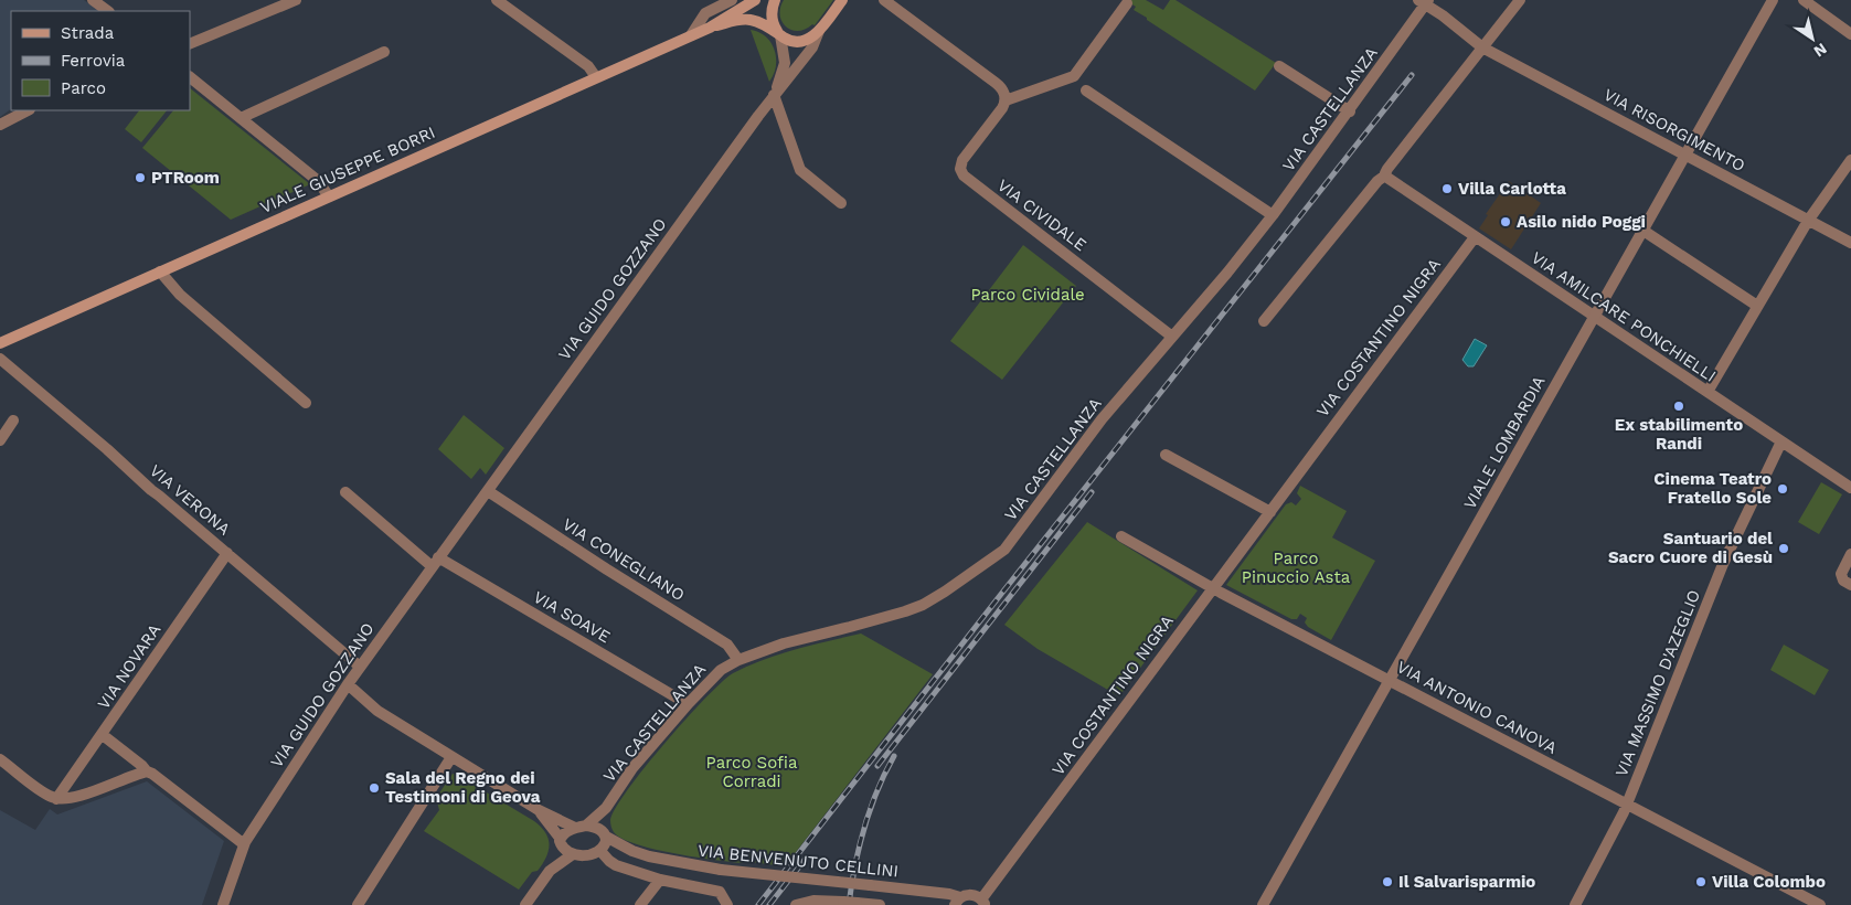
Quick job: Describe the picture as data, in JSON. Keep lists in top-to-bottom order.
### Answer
{
  "streets": {
    "main road": ["VIALE GIUSEPPE BORRI"],
    "street": [
      "VIA CASTELLANZA",
      "VIA RISORGIMENTO",
      "VIA CIVIDALE",
      "VIA GUIDO GOZZANO",
      "VIA AMILCARE PONCHIELLI",
      "VIA COSTANTINO NIGRA",
      "VIALE LOMBARDIA",
      "VIA VERONA",
      "VIA CONEGLIANO",
      "VIA SOAVE",
      "VIA NOVARA",
      "VIA MASSIMO D'AZEGLIO",
      "VIA ANTONIO CANOVA",
      "VIA BENVENUTO CELLINI"
    ]
  },
  "crossings": [
    ["VIA CASTELLANZA", "VIA RISORGIMENTO"],
    ["VIA CASTELLANZA", "VIA CIVIDALE"],
    ["VIA CASTELLANZA", "VIA CONEGLIANO"],
    ["VIA CASTELLANZA", "VIA SOAVE"],
    ["VIA CASTELLANZA", "VIA BENVENUTO CELLINI"],
    ["VIA RISORGIMENTO", "VIALE LOMBARDIA"],
    ["VIA GUIDO GOZZANO", "VIA VERONA"],
    ["VIA GUIDO GOZZANO", "VIA CONEGLIANO"],
    ["VIA GUIDO GOZZANO", "VIA SOAVE"],
    ["VIA AMILCARE PONCHIELLI", "VIA COSTANTINO NIGRA"],
    ["VIA AMILCARE PONCHIELLI", "VIALE LOMBARDIA"],
    ["VIA AMILCARE PONCHIELLI", "VIA MASSIMO D'AZEGLIO"],
    ["VIA COSTANTINO NIGRA", "VIA ANTONIO CANOVA"],
    ["VIA COSTANTINO NIGRA", "VIA BENVENUTO CELLINI"],
    ["VIALE LOMBARDIA", "VIA ANTONIO CANOVA"],
    ["VIA VERONA", "VIA NOVARA"],
    ["VIA MASSIMO D'AZEGLIO", "VIA ANTONIO CANOVA"]
  ],
  "parks": ["Parco Cividale", "Parco Pinuccio Asta", "Parco Sofia Corradi"],
  "places": [
    "PTRoom",
    "Villa Carlotta",
    "Asilo nido Poggi",
    "Ex stabilimento Randi",
    "Cinema Teatro Fratello Sole",
    "Santuario del Sacro Cuore di Gesù",
    "Sala del Regno dei Testimoni di Geova",
    "Il Salvarisparmio",
    "Villa Colombo"
  ],
  "legend": ["Strada", "Ferrovia", "Parco"],
  "north": "bottom right"
}
